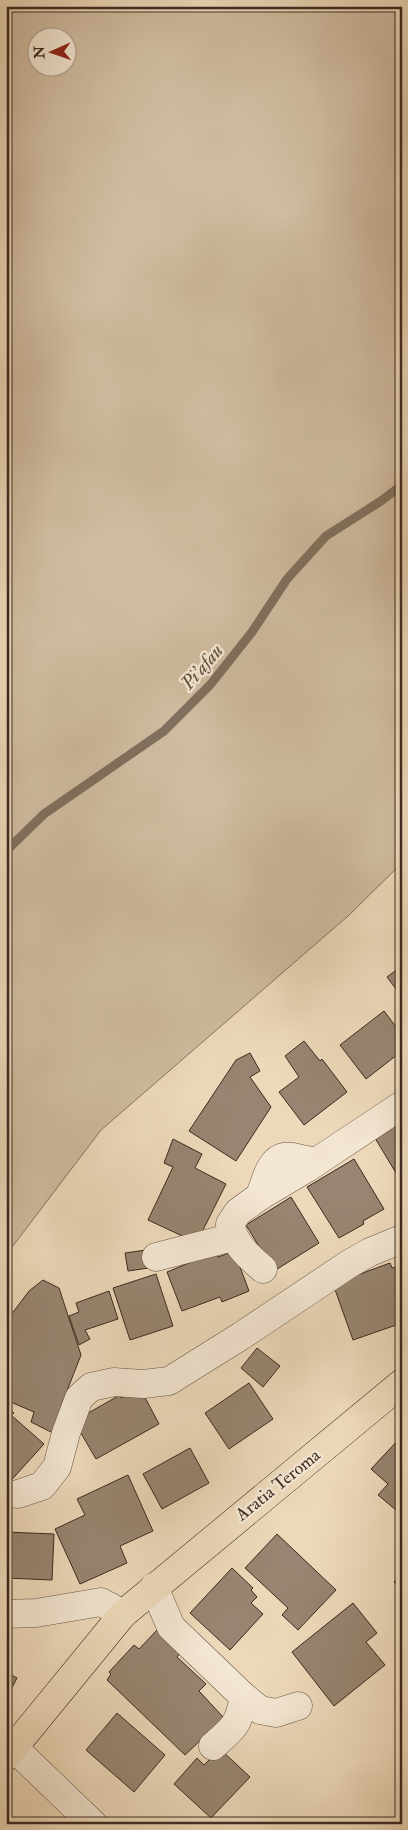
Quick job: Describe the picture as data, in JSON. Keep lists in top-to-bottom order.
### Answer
{
  "streets": {
    "main road": ["Aratia Teroma"]
  },
  "water": ["Pi'afau"],
  "north": "left"
}
